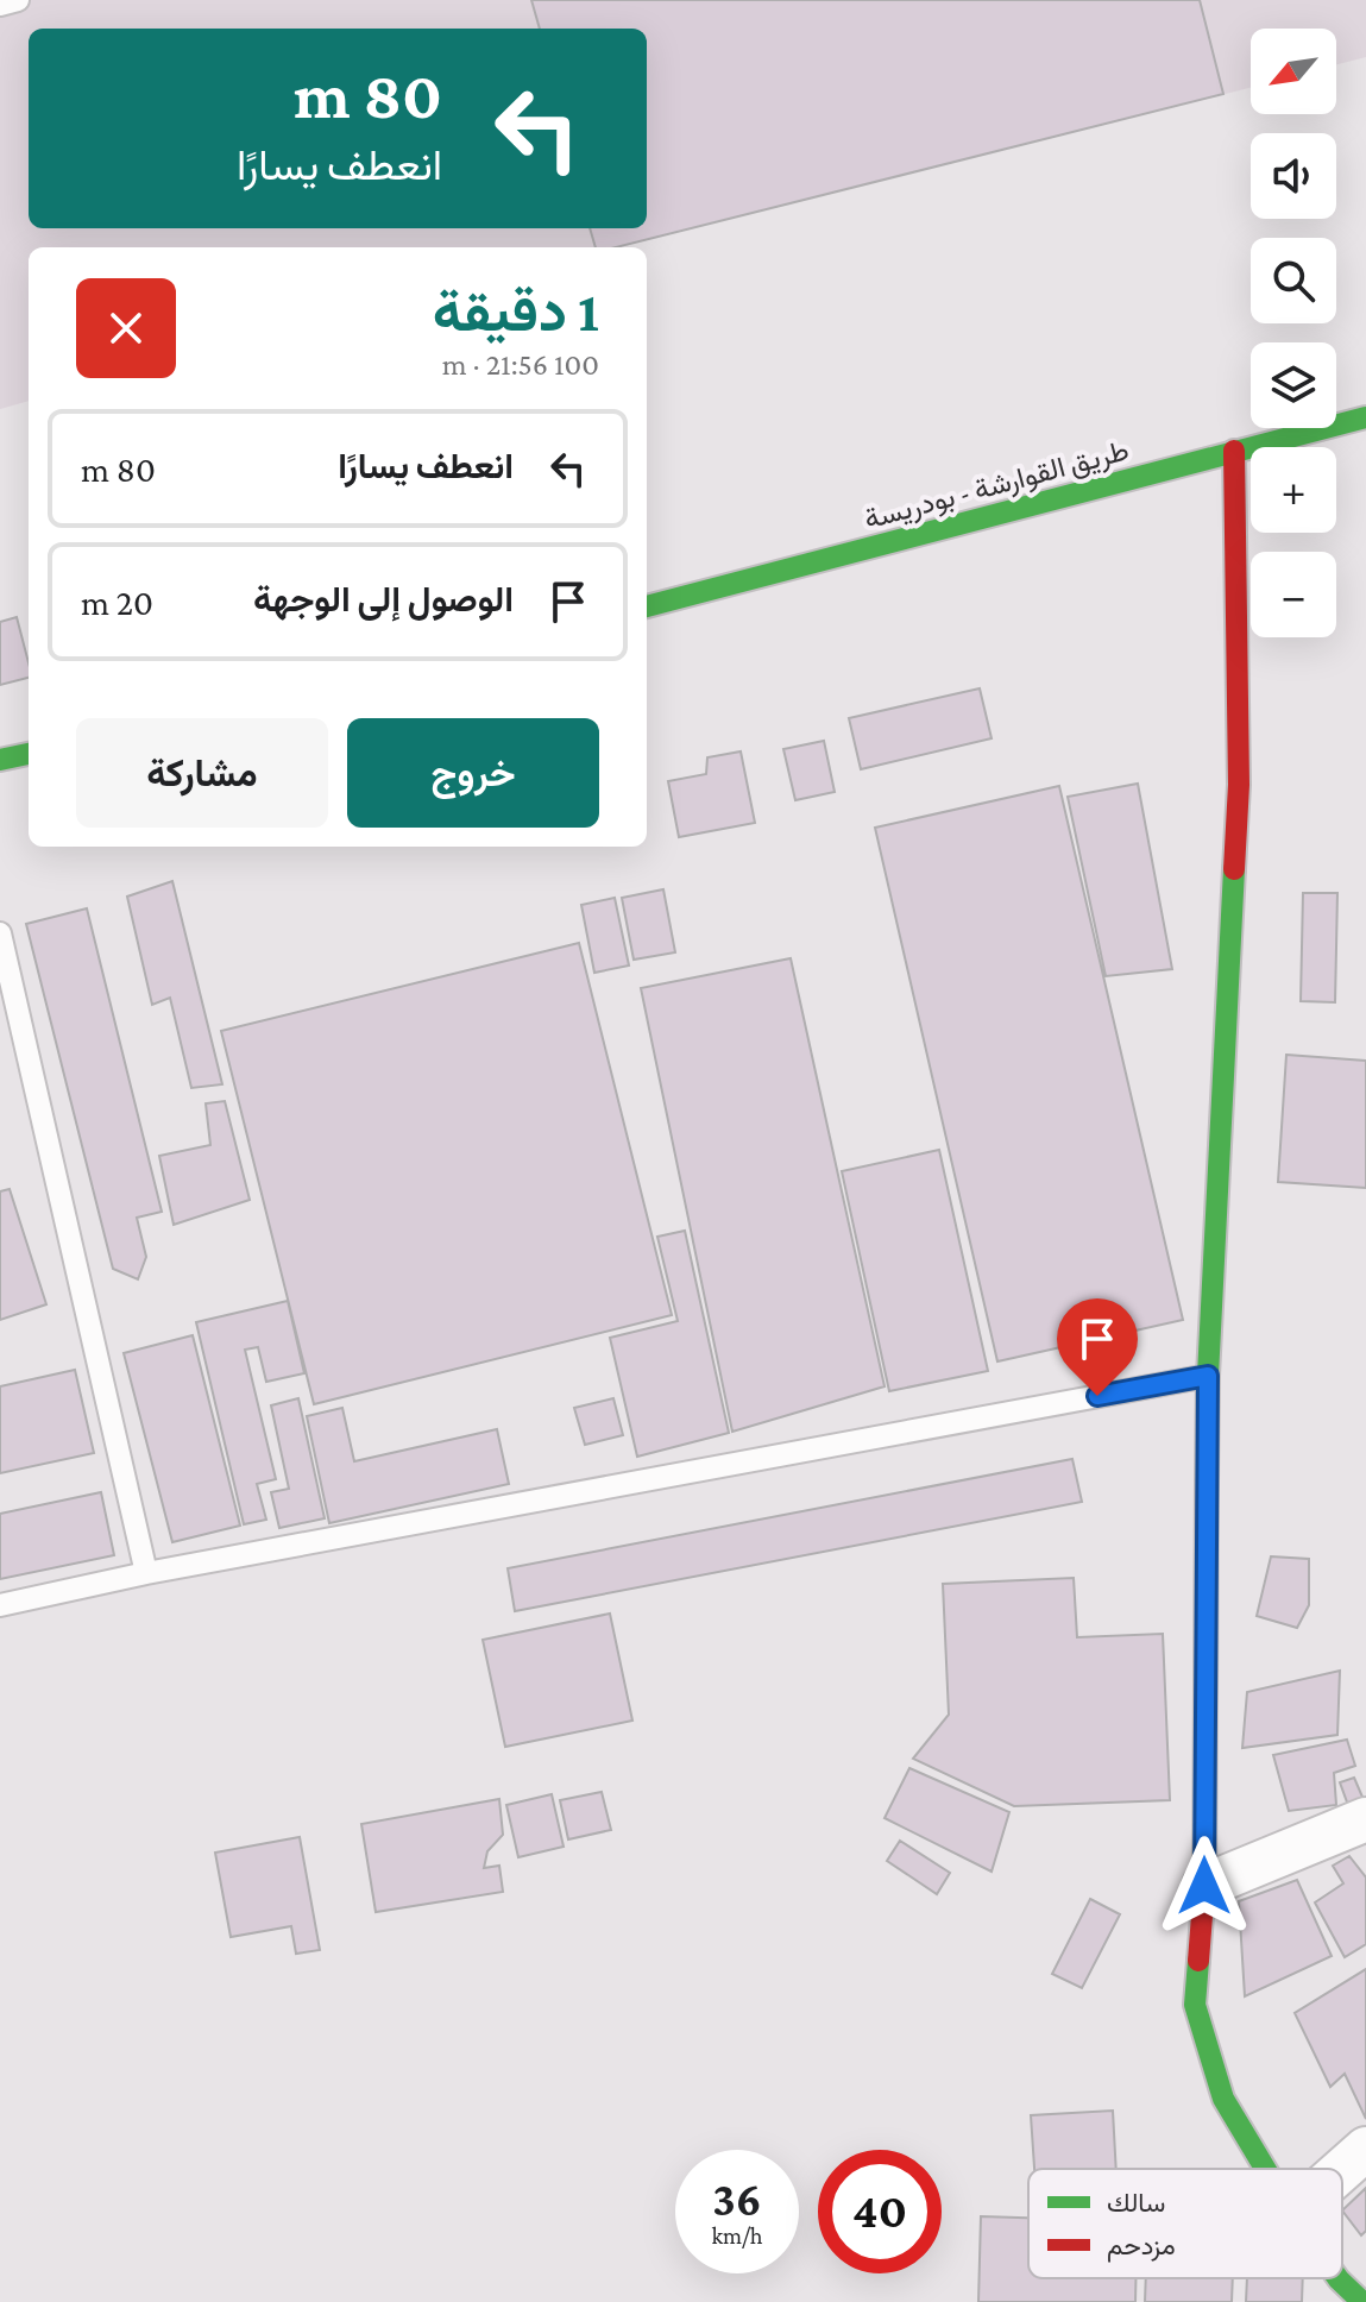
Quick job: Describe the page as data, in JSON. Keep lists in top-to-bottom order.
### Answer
{
  "streets": {
    "street": ["طريق القوارشة - بودريسة"]
  },
  "legend": ["سالك", "مزدحم"],
  "north": "bottom left",
  "page": {
    "map_buttons": ["+", "−"],
    "turn": ["80 m", "انعطف يسارًا"],
    "heading": ["1 دقيقة", "100 m · 21:56"],
    "list": [
      {
        "name": "انعطف يسارًا",
        "value": "80 m"
      },
      {
        "name": "الوصول إلى الوجهة",
        "value": "20 m"
      }
    ],
    "buttons": ["خروج", "مشاركة"],
    "speed": "36 km/h",
    "limit": "40"
  }
}
